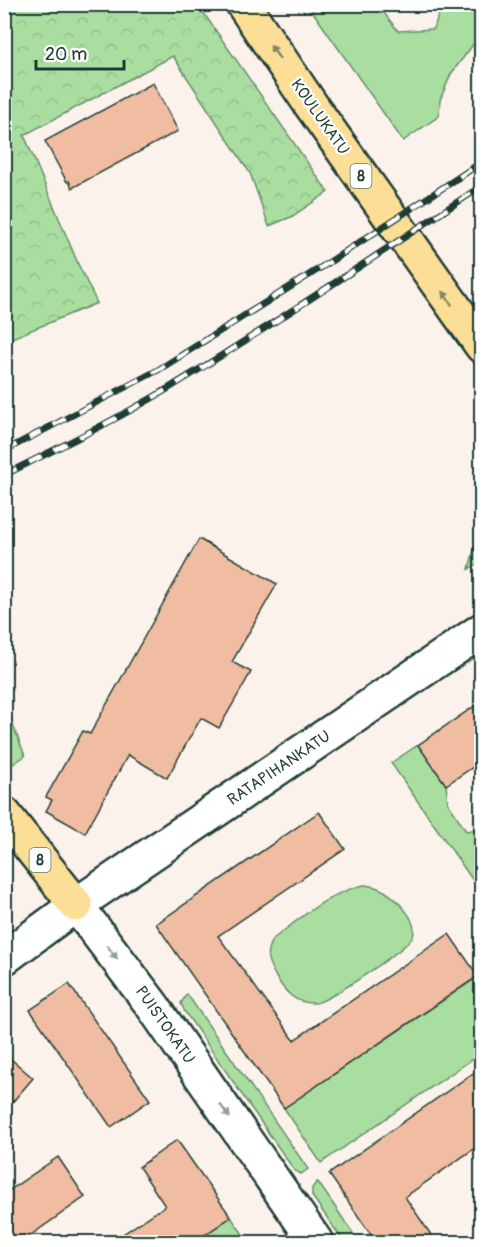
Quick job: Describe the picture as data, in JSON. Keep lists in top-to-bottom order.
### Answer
{
  "streets": {
    "highway": ["KOULUKATU", "8", "PUISTOKATU"],
    "main road": ["RATAPIHANKATU"]
  },
  "crossings": [
    ["RATAPIHANKATU", "PUISTOKATU"]
  ],
  "one_way": ["KOULUKATU", "PUISTOKATU"],
  "scale_bar": "20 m"
}
